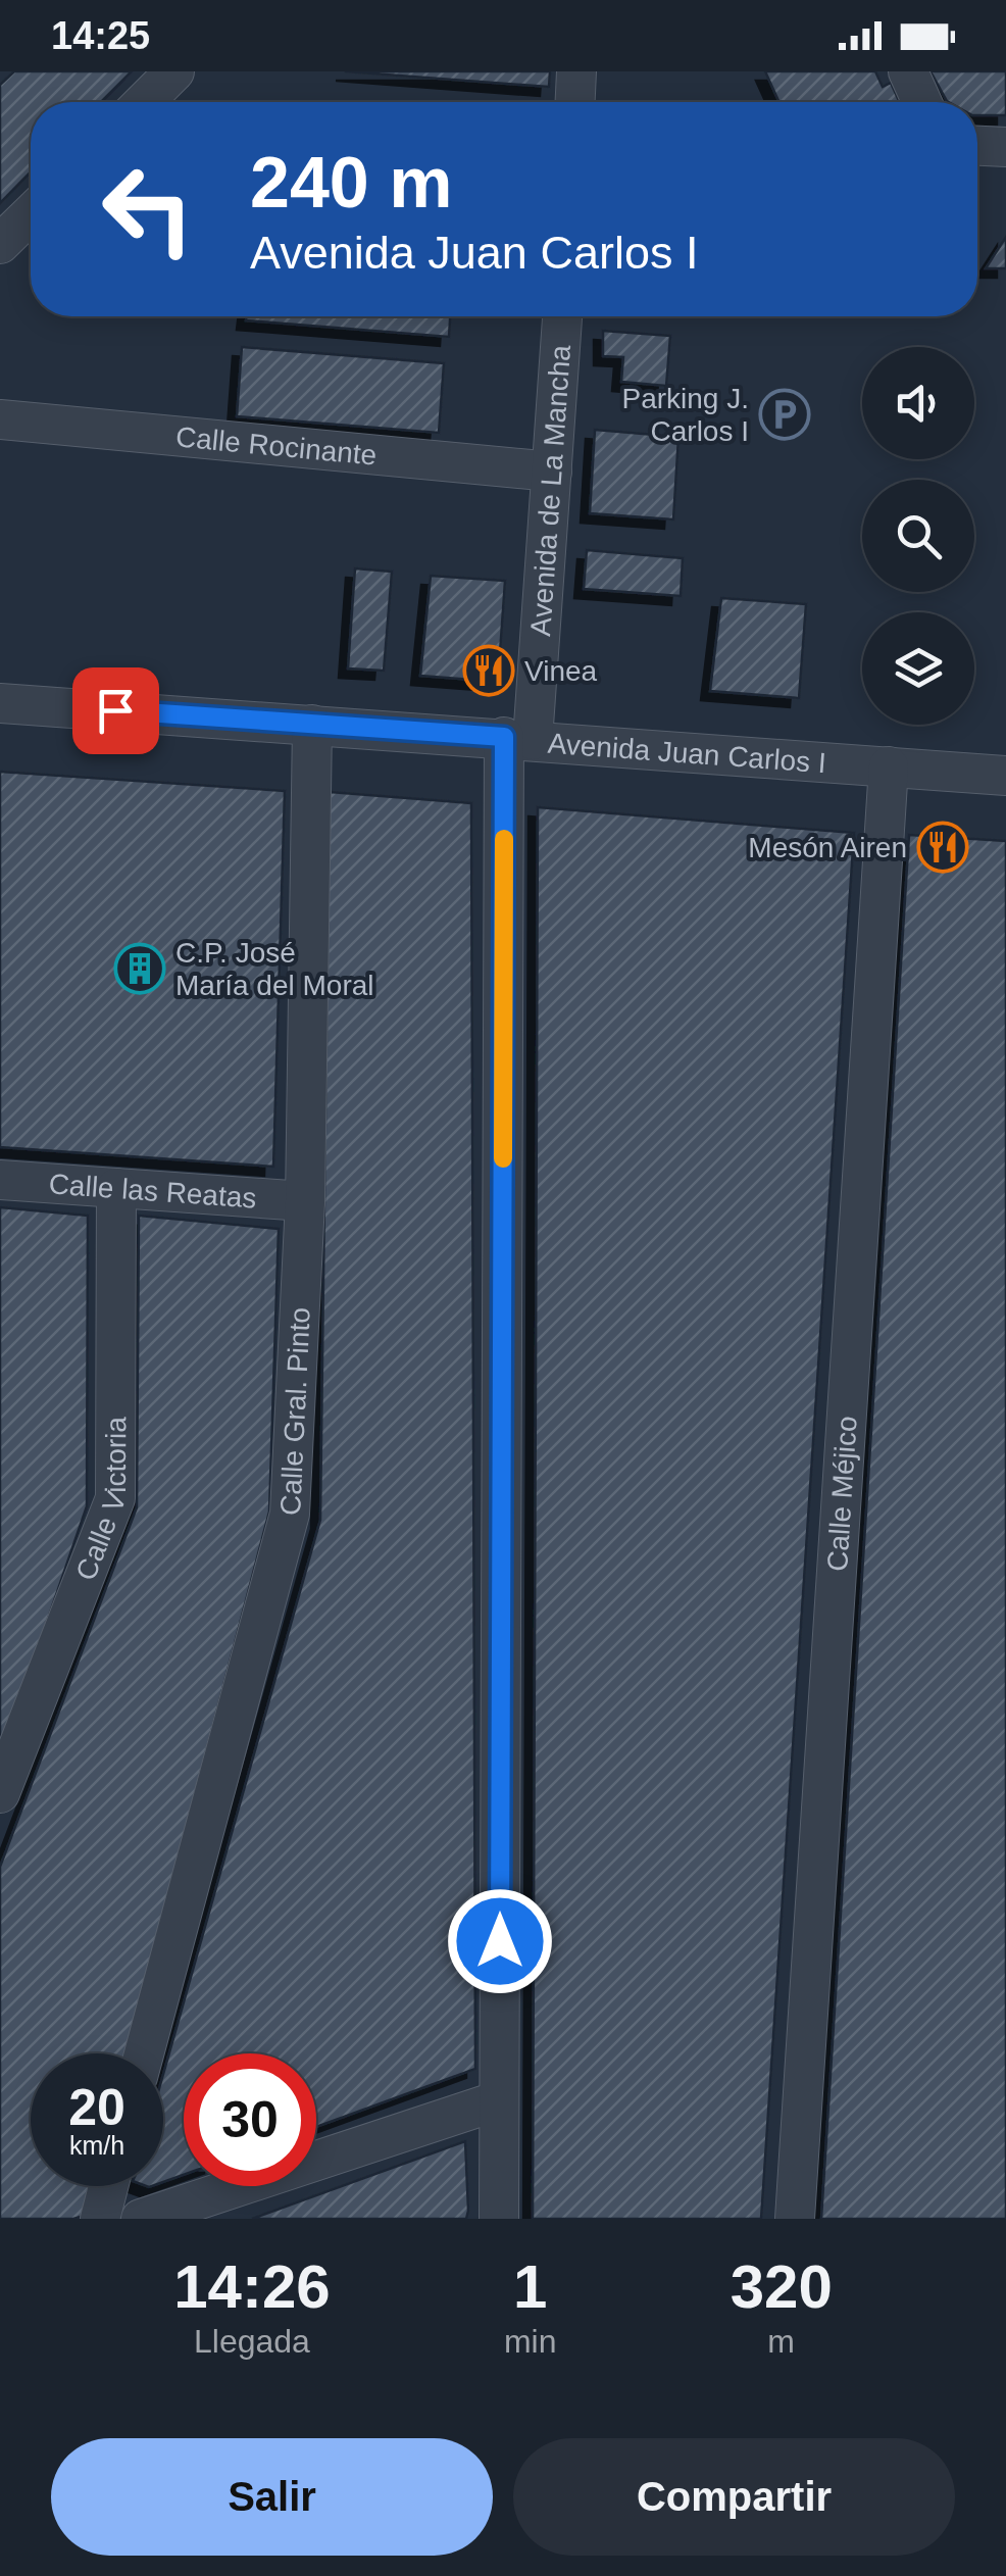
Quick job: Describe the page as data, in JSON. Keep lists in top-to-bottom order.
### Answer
{
  "streets": {
    "street": [
      "Calle Rocinante",
      "Avenida de La Mancha",
      "Avenida Juan Carlos I",
      "Calle las Reatas",
      "Calle Gral. Pinto",
      "Calle Méjico",
      "Calle Victoria"
    ]
  },
  "crossings": [
    ["Calle Rocinante", "Avenida de La Mancha"],
    ["Avenida de La Mancha", "Avenida Juan Carlos I"],
    ["Avenida Juan Carlos I", "Calle Gral. Pinto"],
    ["Avenida Juan Carlos I", "Calle Méjico"],
    ["Calle las Reatas", "Calle Gral. Pinto"],
    ["Calle las Reatas", "Calle Victoria"]
  ],
  "places": {
    "parking": ["Parking J. Carlos I"],
    "restaurant": ["Vinea", "Mesón Airen"],
    "building": ["C.P. José María del Moral"]
  },
  "page": {
    "status": "14:25",
    "turn": ["240 m", "Avenida Juan Carlos I"],
    "speed": "20 km/h",
    "limit": "30",
    "eta": [
      "14:26",
      "Llegada",
      "1",
      "min",
      "320",
      "m"
    ],
    "buttons": ["Salir", "Compartir"]
  }
}
